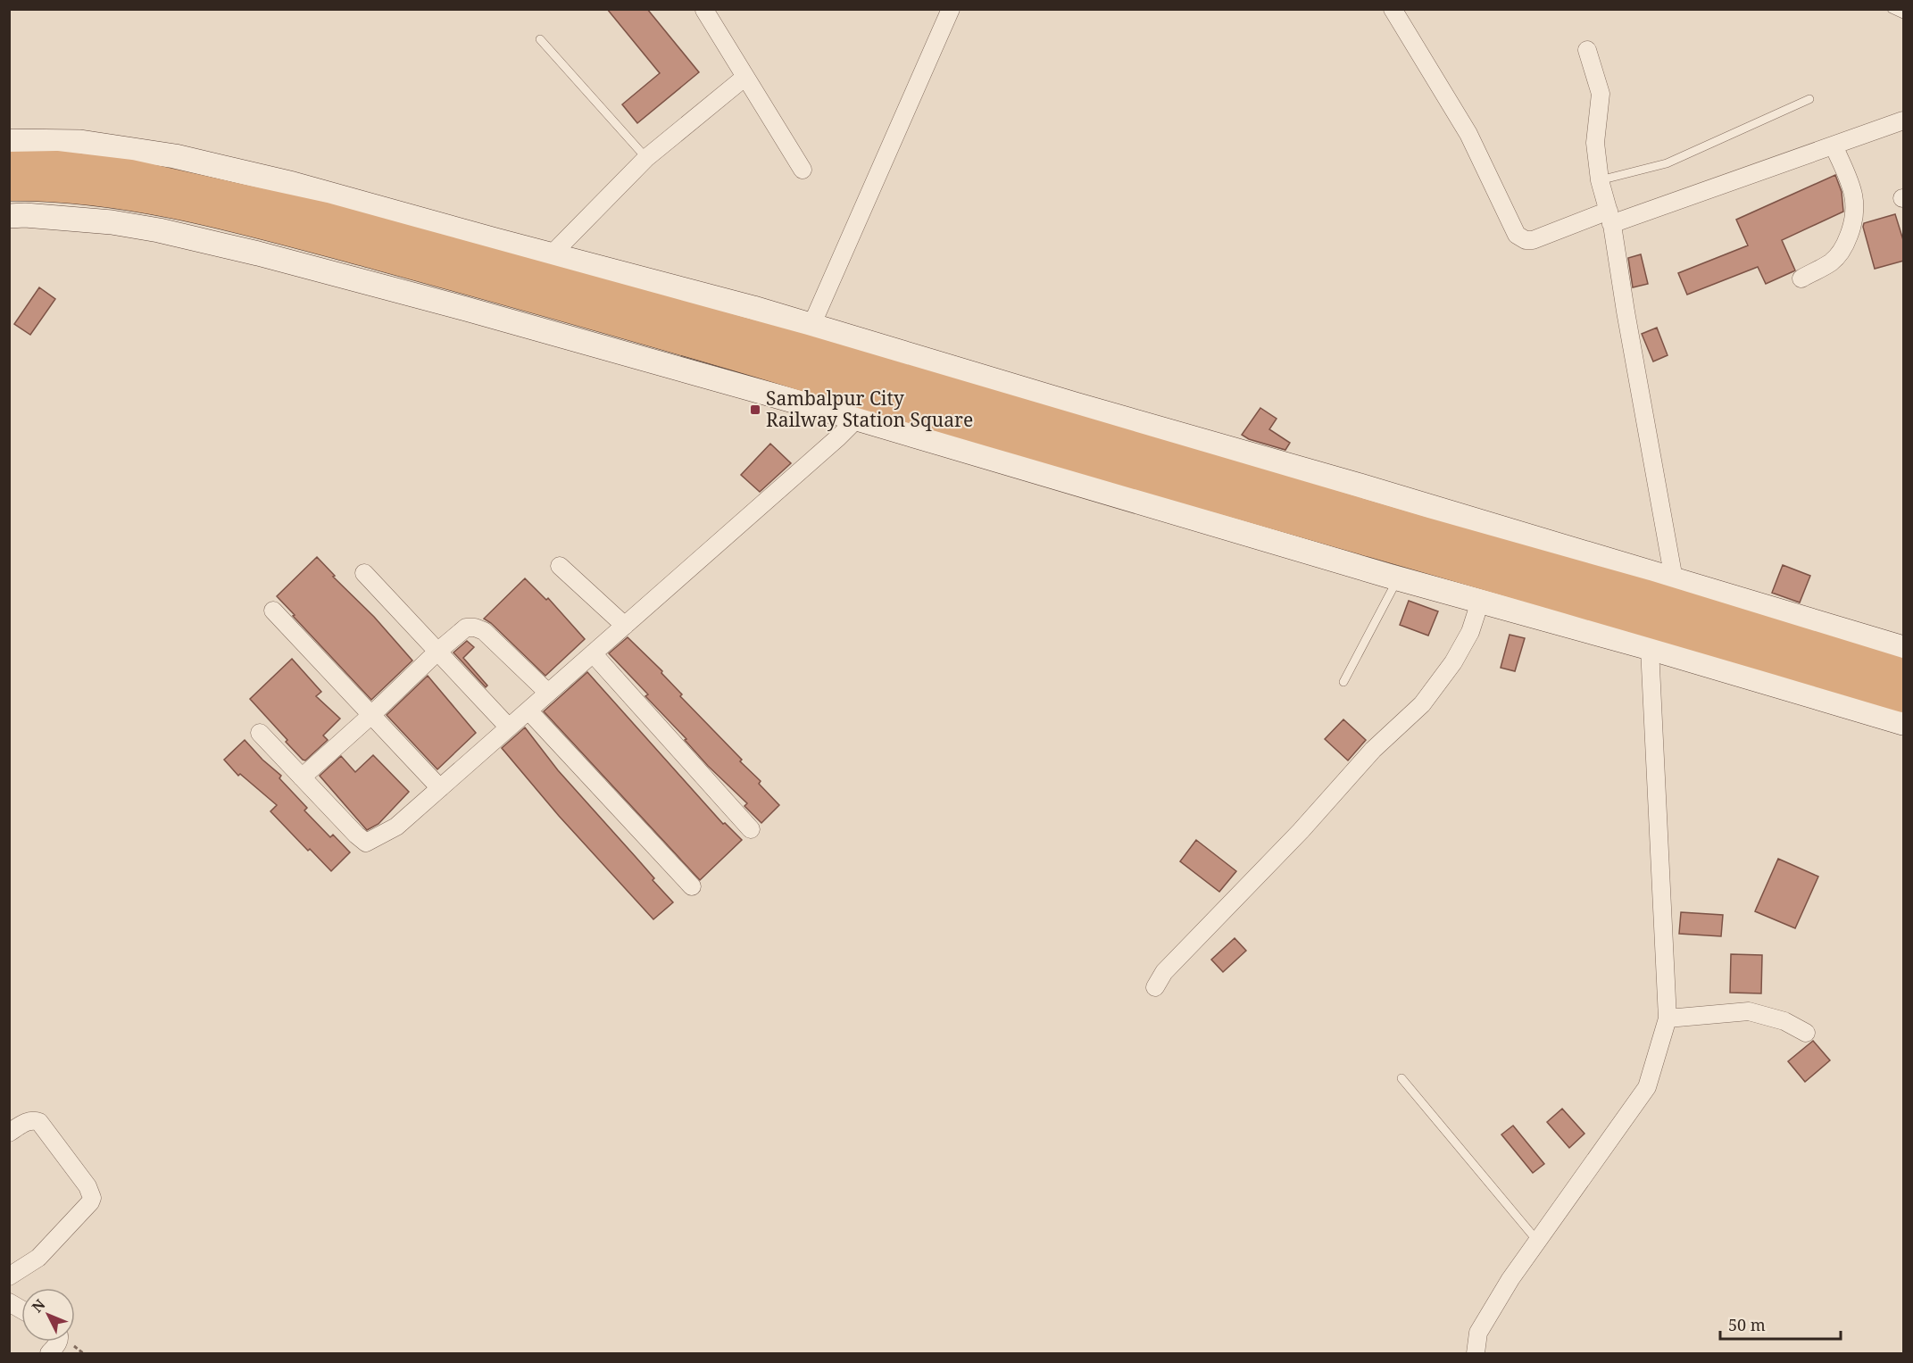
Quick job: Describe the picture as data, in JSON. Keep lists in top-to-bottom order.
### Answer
{
  "places": {
    "transit": ["Sambalpur City Railway Station Square"]
  },
  "scale_bar": "50 m",
  "north": "top left"
}
